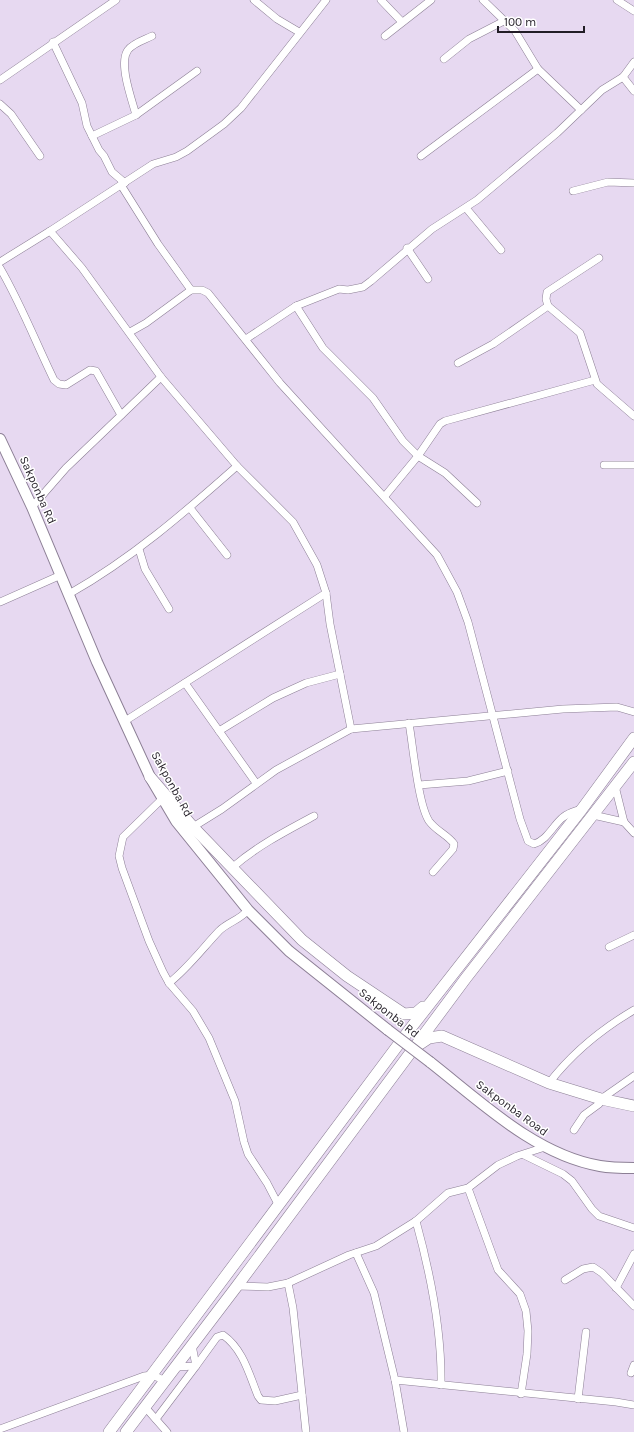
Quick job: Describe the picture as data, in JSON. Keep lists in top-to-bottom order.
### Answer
{
  "streets": {
    "main road": ["Sakponba Rd", "Sakponba Road"]
  },
  "crossings": [
    ["Sakponba Rd", "Sakponba Road"]
  ],
  "scale_bar": "100 m"
}
